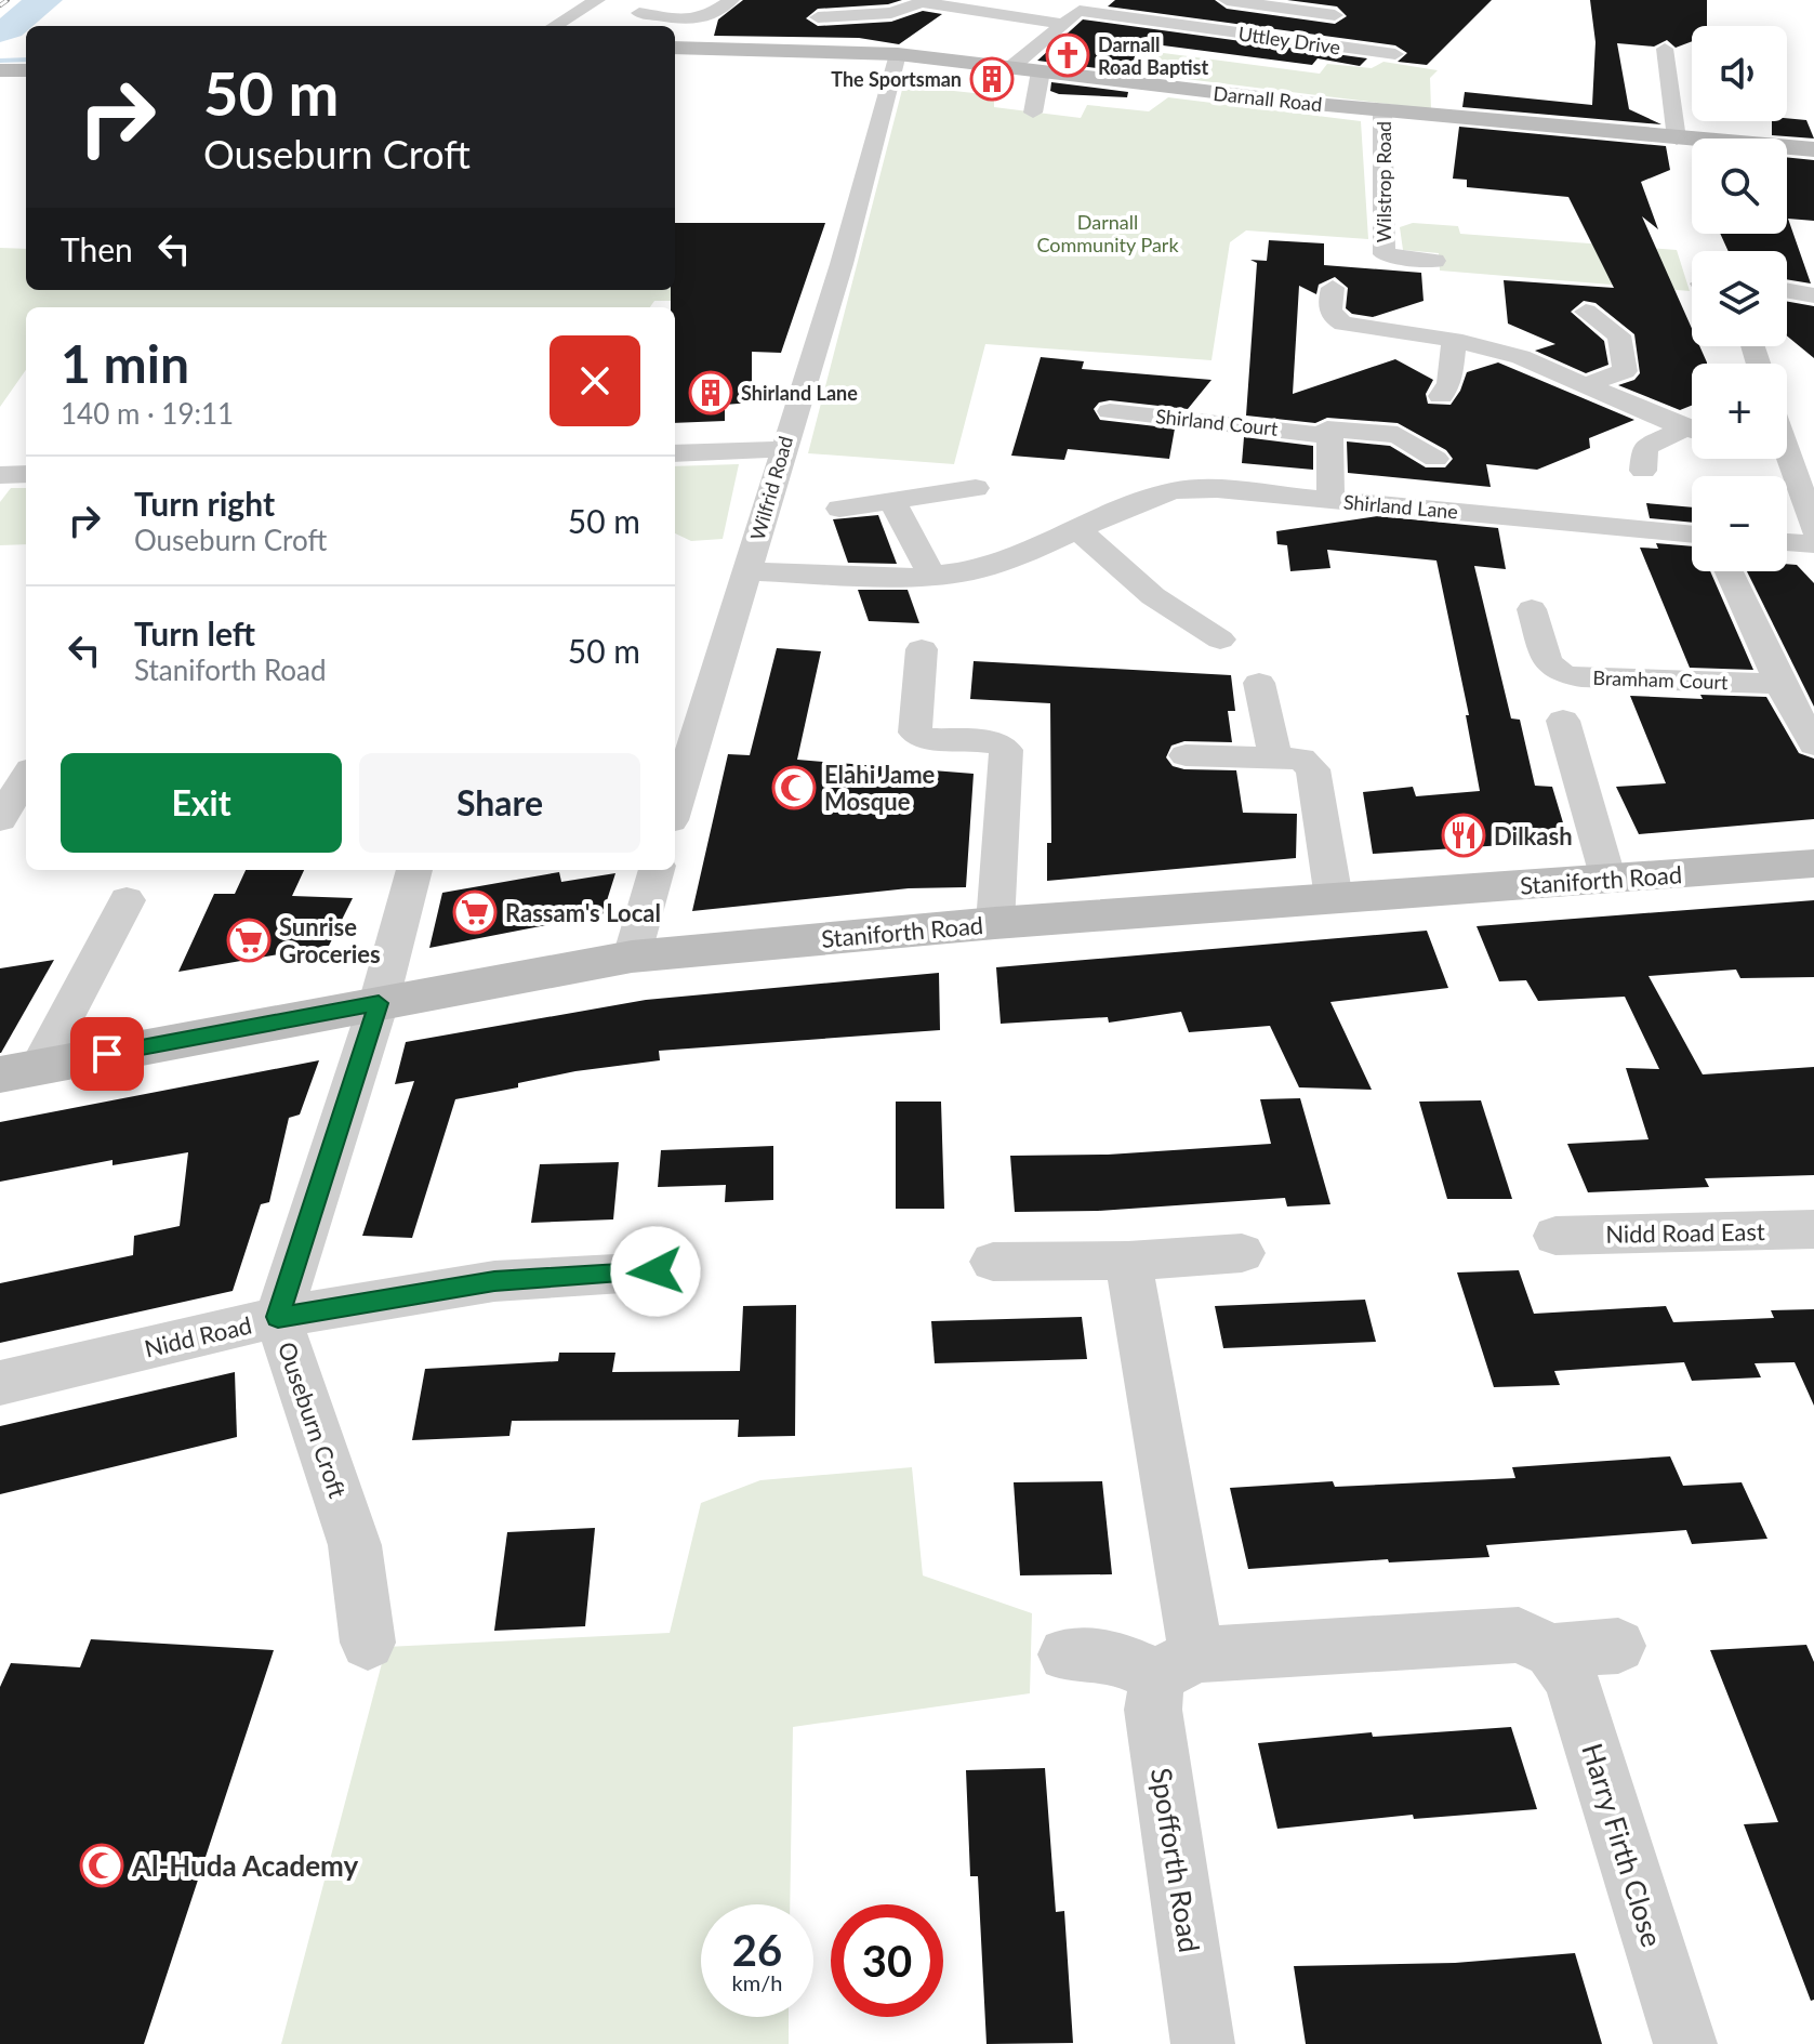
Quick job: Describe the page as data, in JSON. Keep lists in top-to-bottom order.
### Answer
{
  "streets": {
    "main road": ["Darnall Road", "Staniforth Road"],
    "street": [
      "Uttley Drive",
      "Wilstrop Road",
      "Shirland Court",
      "Wilfrid Road",
      "Shirland Lane",
      "Bramham Court",
      "Nidd Road East",
      "Nidd Road",
      "Ouseburn Croft",
      "Harry Firth Close",
      "Spofforth Road"
    ]
  },
  "crossings": [
    ["Darnall Road", "Wilstrop Road"],
    ["Darnall Road", "Wilfrid Road"],
    ["Wilfrid Road", "Shirland Lane"],
    ["Staniforth Road", "Ouseburn Croft"],
    ["Nidd Road", "Ouseburn Croft"]
  ],
  "parks": ["Darnall Community Park"],
  "places": {
    "church": ["Darnall Road Baptist"],
    "building": ["The Sportsman", "Shirland Lane"],
    "mosque": ["Elahi Jame Mosque", "Al-Huda Academy"],
    "restaurant": ["Dilkash"],
    "supermarket": ["Rassam's Local", "Sunrise Groceries"]
  },
  "page": {
    "map_buttons": ["+", "−"],
    "turn": ["50 m", "Ouseburn Croft"],
    "then": "Then",
    "heading": ["1 min", "140 m · 19:11"],
    "list": [
      {
        "name": "Turn right",
        "note": "Ouseburn Croft",
        "value": "50 m"
      },
      {
        "name": "Turn left",
        "note": "Staniforth Road",
        "value": "50 m"
      }
    ],
    "buttons": ["Exit", "Share"],
    "speed": "26 km/h",
    "limit": "30"
  }
}
